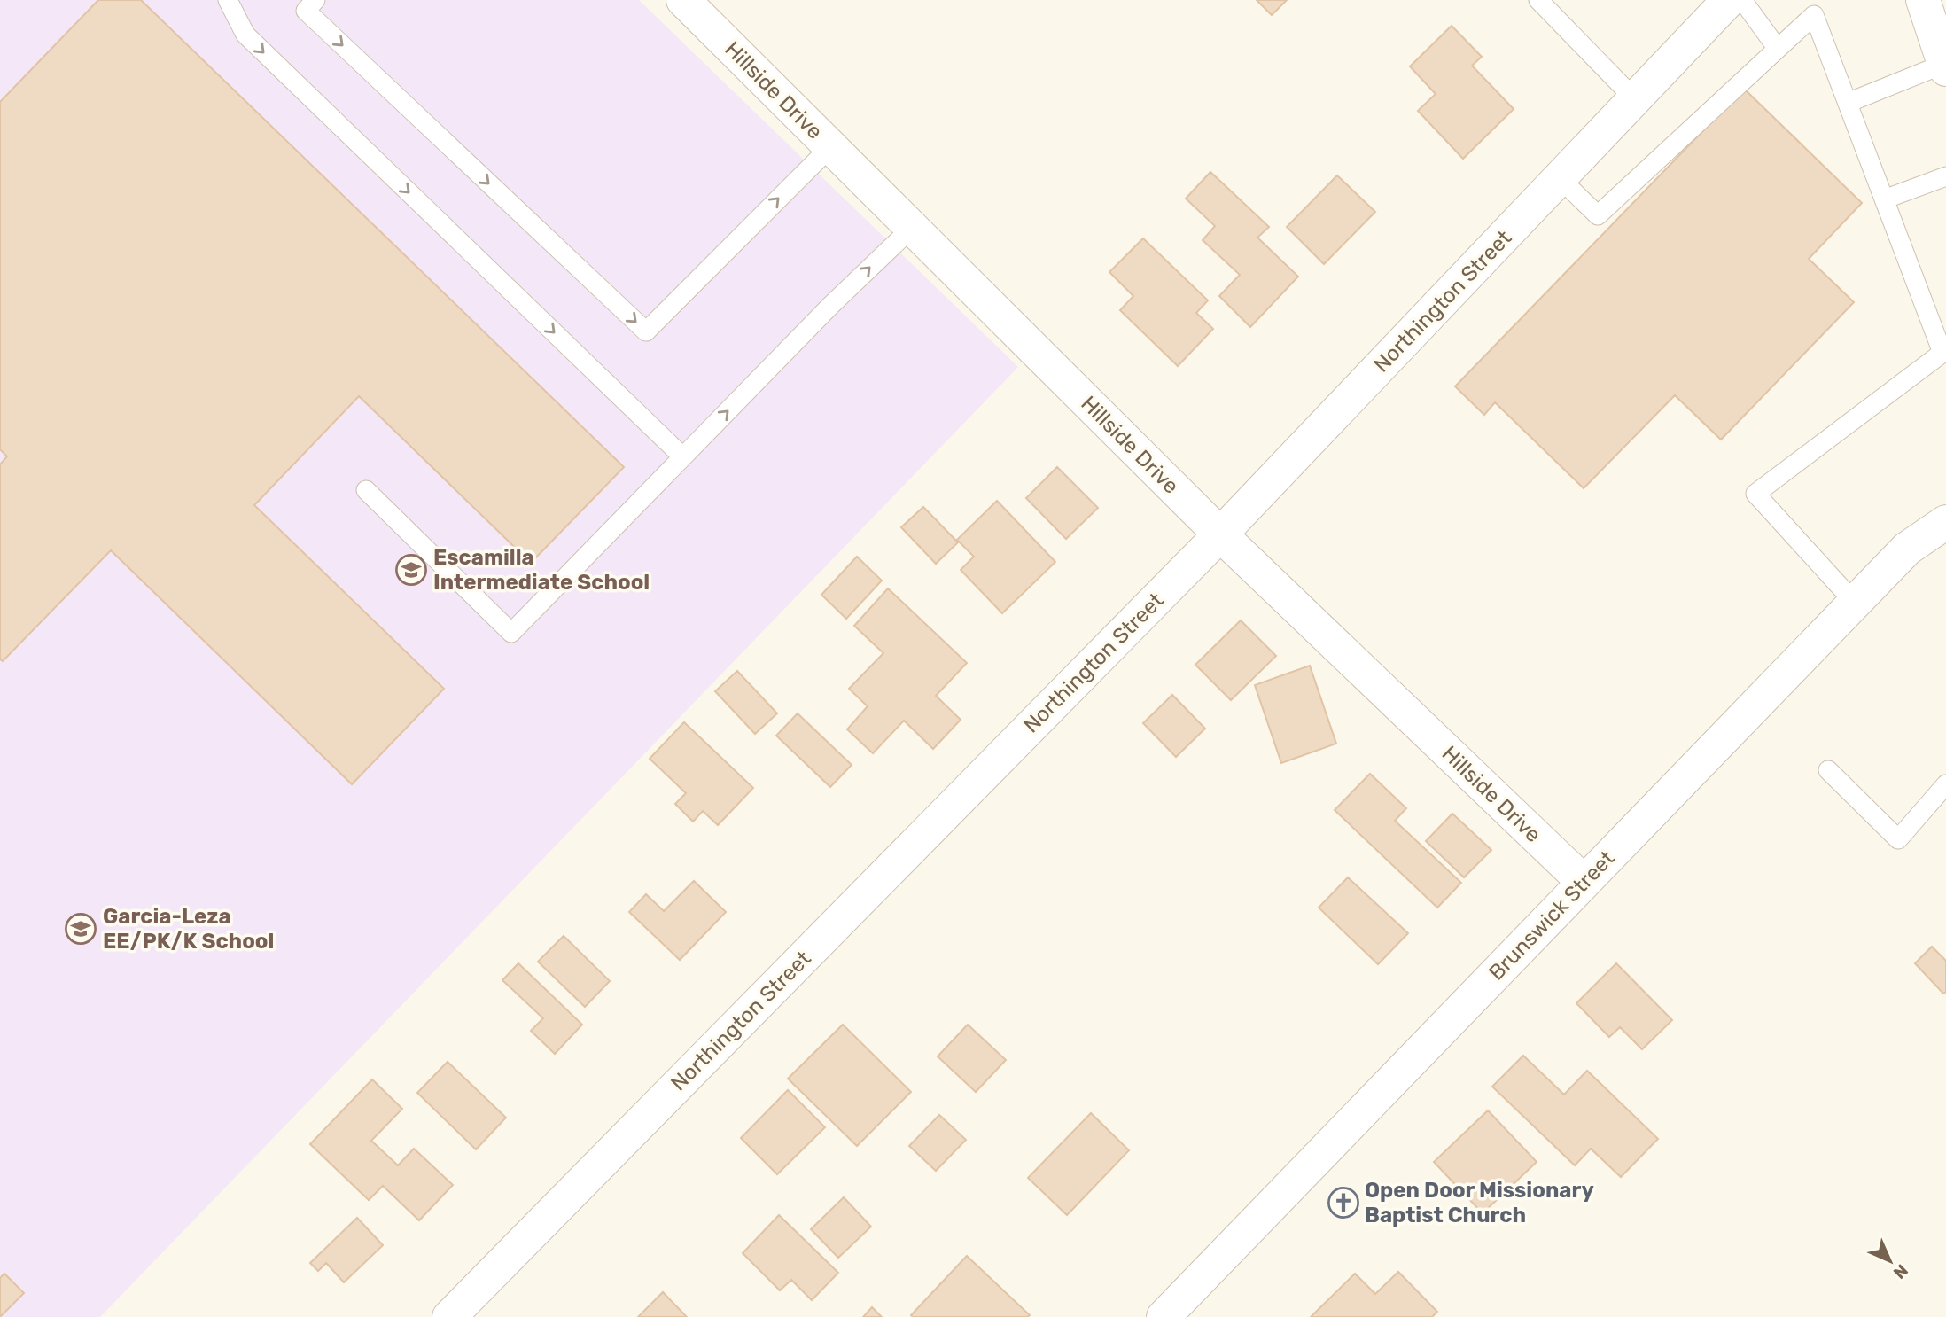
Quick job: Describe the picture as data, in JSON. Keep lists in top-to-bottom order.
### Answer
{
  "streets": {
    "street": ["Hillside Drive", "Northington Street", "Brunswick Street"]
  },
  "crossings": [
    ["Hillside Drive", "Northington Street"],
    ["Hillside Drive", "Brunswick Street"]
  ],
  "places": {
    "school or university": ["Escamilla Intermediate School", "Garcia-Leza EE/PK/K School"],
    "church": ["Open Door Missionary Baptist Church"]
  },
  "north": "bottom right"
}
